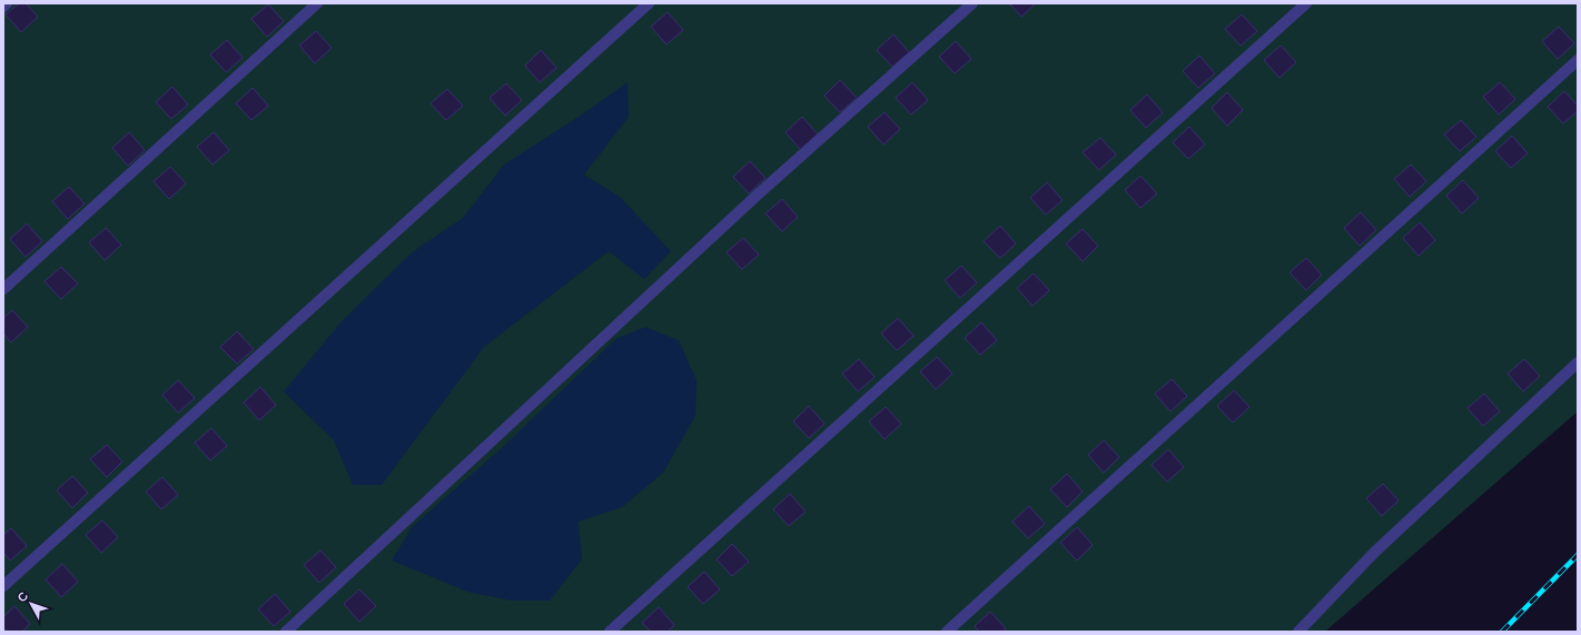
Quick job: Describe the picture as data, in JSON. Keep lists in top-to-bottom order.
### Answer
{
  "north": "top left"
}
